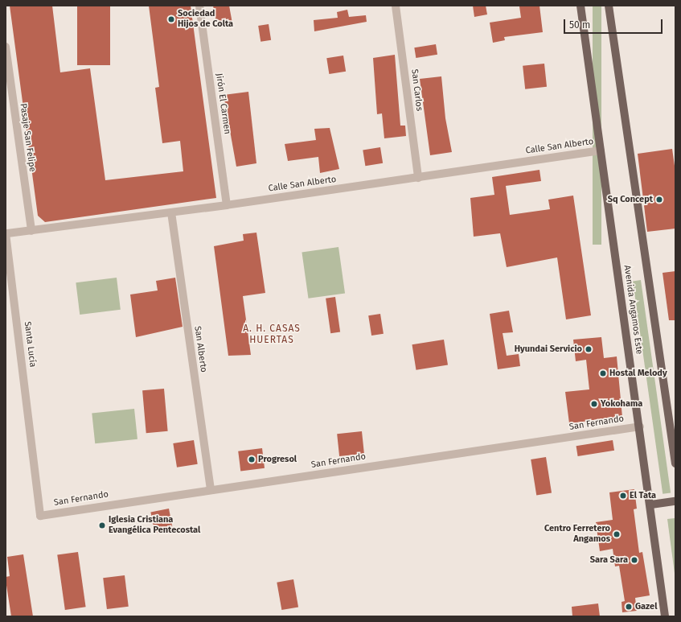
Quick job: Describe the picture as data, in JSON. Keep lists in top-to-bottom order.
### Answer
{
  "streets": {
    "main road": ["Avenida Angamos Este"],
    "street": [
      "San Carlos",
      "Jirón El Carmen",
      "Pasaje San Felipe",
      "Calle San Alberto",
      "Santa Lucía",
      "San Alberto",
      "San Fernando"
    ]
  },
  "crossings": [
    ["San Carlos", "Calle San Alberto"],
    ["Jirón El Carmen", "Calle San Alberto"],
    ["Pasaje San Felipe", "Calle San Alberto"],
    ["Calle San Alberto", "Avenida Angamos Este"],
    ["Calle San Alberto", "Santa Lucía"],
    ["Calle San Alberto", "San Alberto"],
    ["Avenida Angamos Este", "San Fernando"],
    ["Santa Lucía", "San Fernando"],
    ["San Alberto", "San Fernando"]
  ],
  "districts": ["A. H. CASAS HUERTAS"],
  "places": [
    "Sociedad Hijos de Colta",
    "Sq Concept",
    "Hyundai Servicio",
    "Hostal Melody",
    "Yokohama",
    "Progresol",
    "El Tata",
    "Iglesia Cristiana Evangélica Pentecostal",
    "Centro Ferretero Angamos",
    "Sara Sara",
    "Gazel"
  ],
  "scale_bar": "50 m"
}
